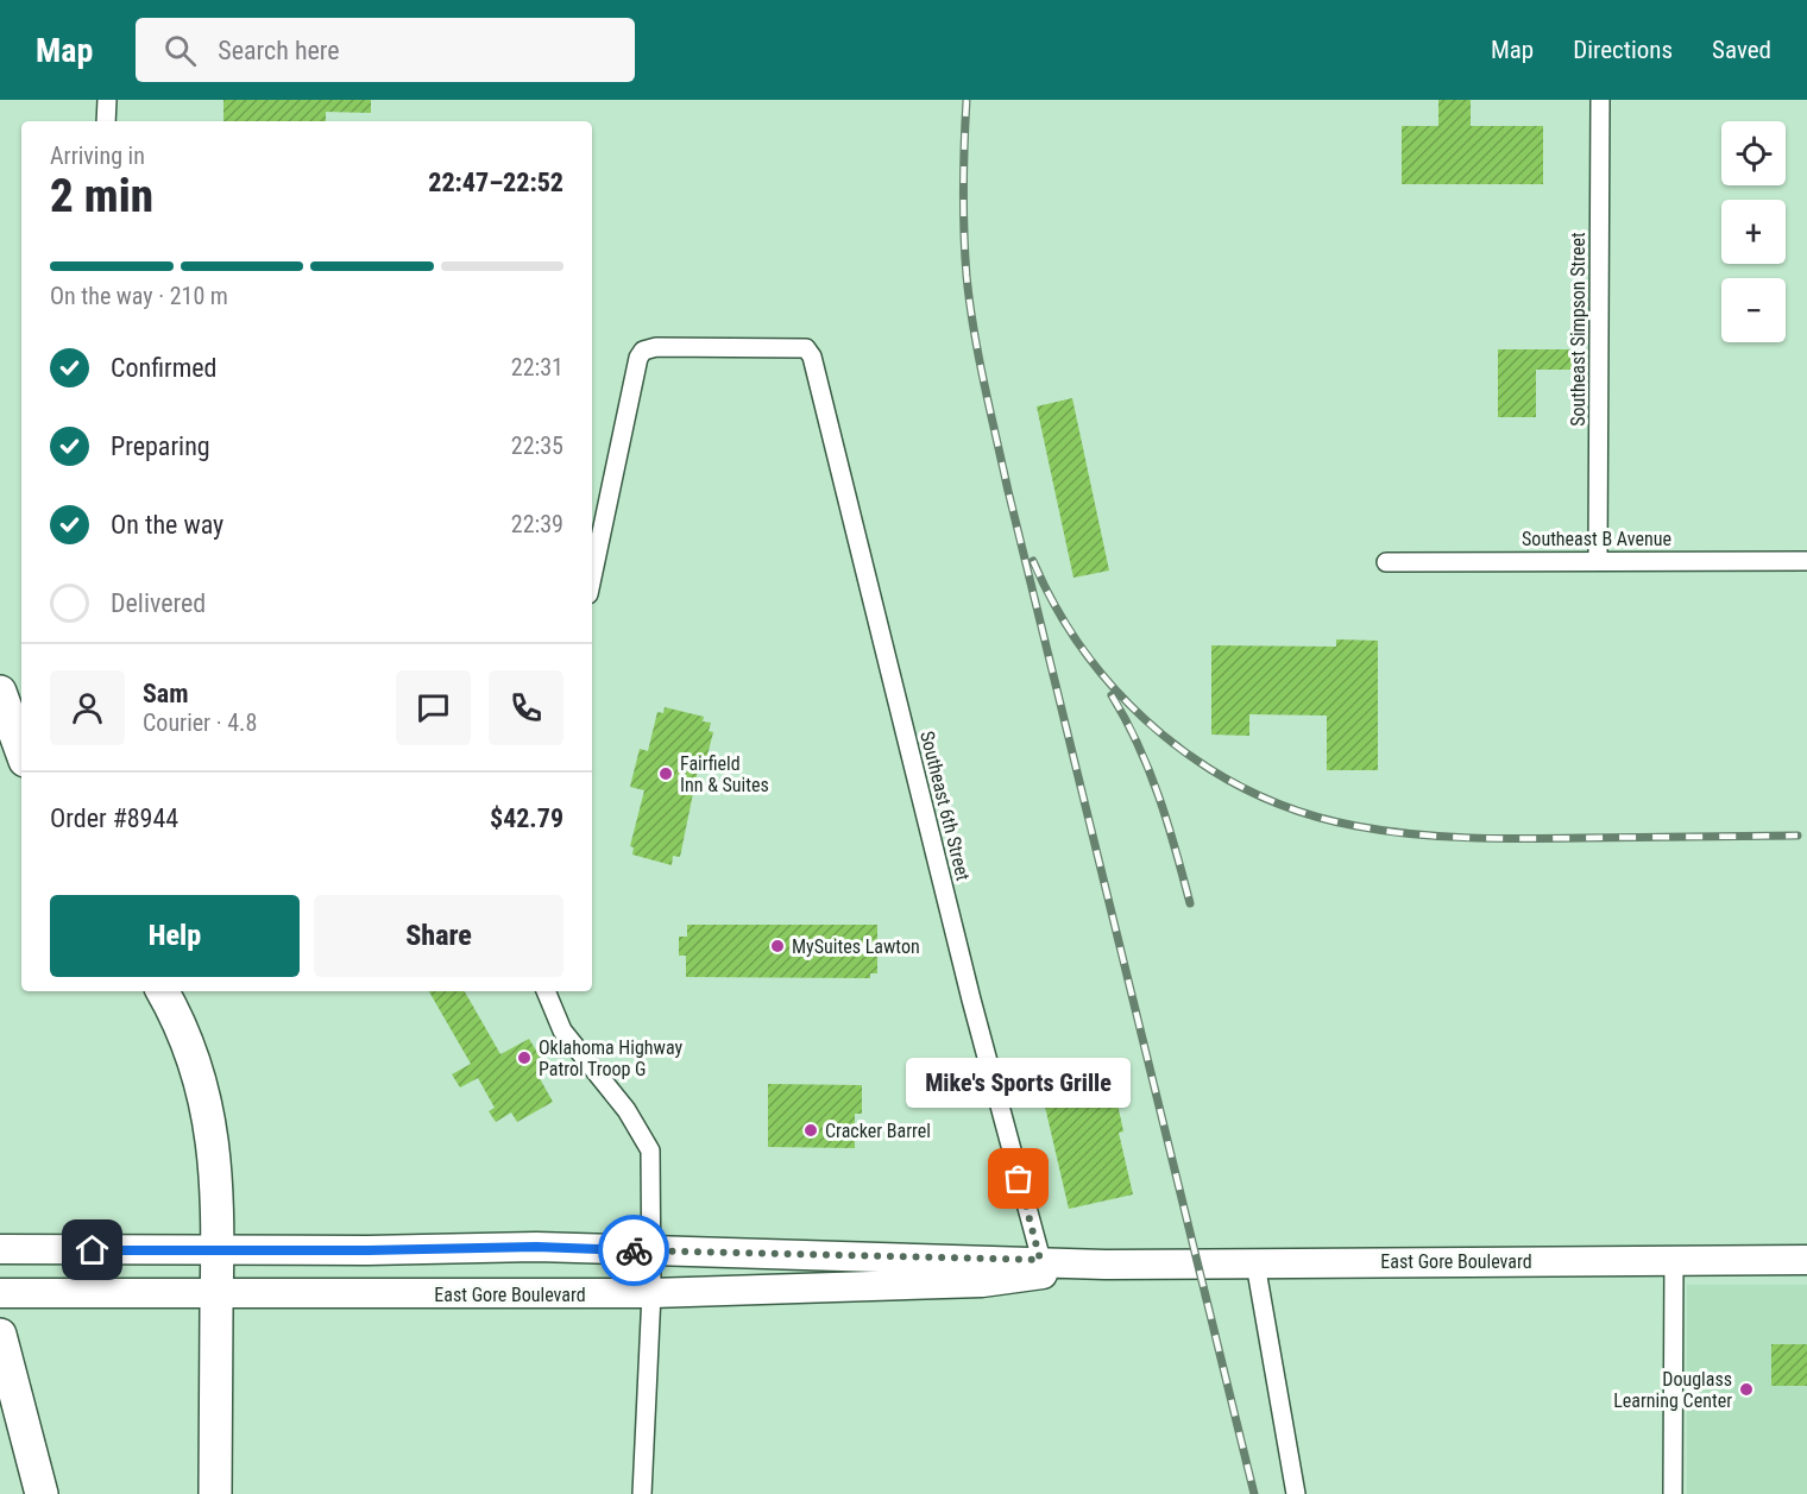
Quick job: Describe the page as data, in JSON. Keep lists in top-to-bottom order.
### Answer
{
  "streets": {
    "main road": ["East Gore Boulevard"],
    "street": ["Southeast Simpson Street", "Southeast B Avenue", "Southeast 6th Street"]
  },
  "crossings": [
    ["Southeast Simpson Street", "Southeast B Avenue"],
    ["Southeast 6th Street", "East Gore Boulevard"]
  ],
  "places": [
    "Fairfield Inn & Suites",
    "MySuites Lawton",
    "Oklahoma Highway Patrol Troop G",
    "Cracker Barrel",
    "Mike's Sports Grille",
    "Douglass Learning Center"
  ],
  "page": {
    "header": "Map",
    "search": "Search here",
    "nav": ["Map", "Directions", "Saved"],
    "map_buttons": ["+", "−"],
    "heading": ["2 min", "Arriving in", "22:47–22:52"],
    "panel": [
      "Sam",
      "Courier · 4.8",
      "Order #8944",
      "$42.79"
    ],
    "bar": "On the way · 210 m",
    "list": [
      ["Confirmed", "22:31"],
      ["Preparing", "22:35"],
      ["On the way", "22:39"],
      "Delivered"
    ],
    "buttons": ["Help", "Share"],
    "bubble": "Mike's Sports Grille"
  }
}
